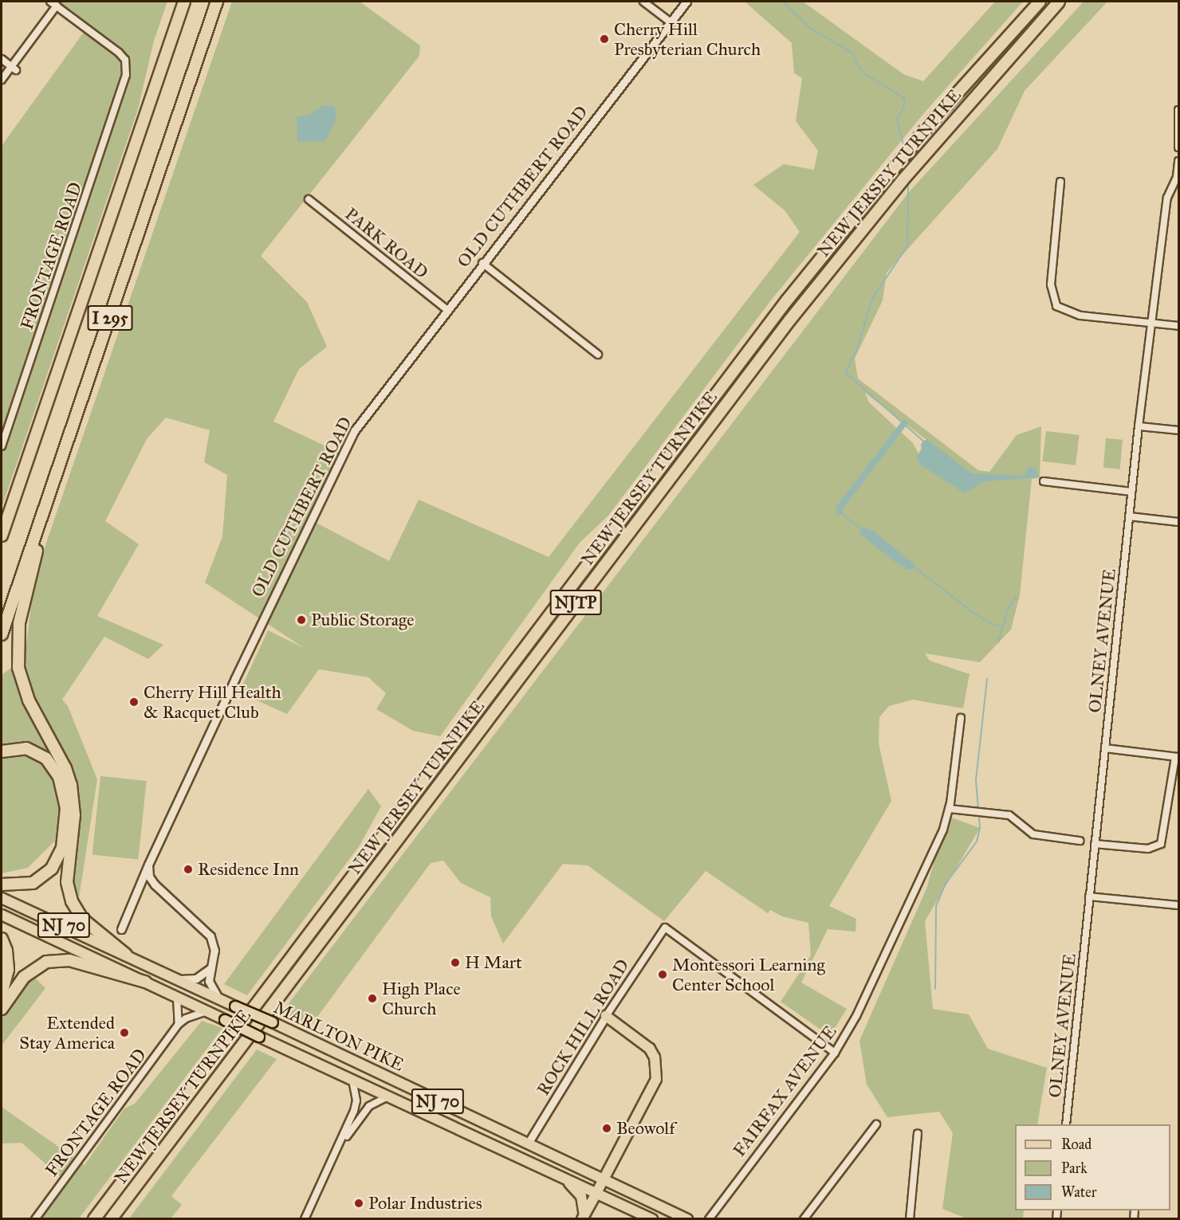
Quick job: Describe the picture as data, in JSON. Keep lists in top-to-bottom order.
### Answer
{
  "streets": {
    "highway": ["NEW JERSEY TURNPIKE", "I 295", "NJTP"],
    "main road": ["NJ 70", "MARLTON PIKE"],
    "street": [
      "OLD CUTHBERT ROAD",
      "PARK ROAD",
      "FRONTAGE ROAD",
      "OLNEY AVENUE",
      "ROCK HILL ROAD",
      "FAIRFAX AVENUE"
    ]
  },
  "crossings": [
    ["OLD CUTHBERT ROAD", "PARK ROAD"],
    ["FRONTAGE ROAD", "MARLTON PIKE"],
    ["ROCK HILL ROAD", "MARLTON PIKE"],
    ["ROCK HILL ROAD", "FAIRFAX AVENUE"]
  ],
  "places": [
    "Cherry Hill Presbyterian Church",
    "Public Storage",
    "Cherry Hill Health & Racquet Club",
    "Residence Inn",
    "H Mart",
    "Montessori Learning Center School",
    "High Place Church",
    "Extended Stay America",
    "Beowolf",
    "Polar Industries"
  ],
  "legend": ["Road", "Park", "Water"]
}
